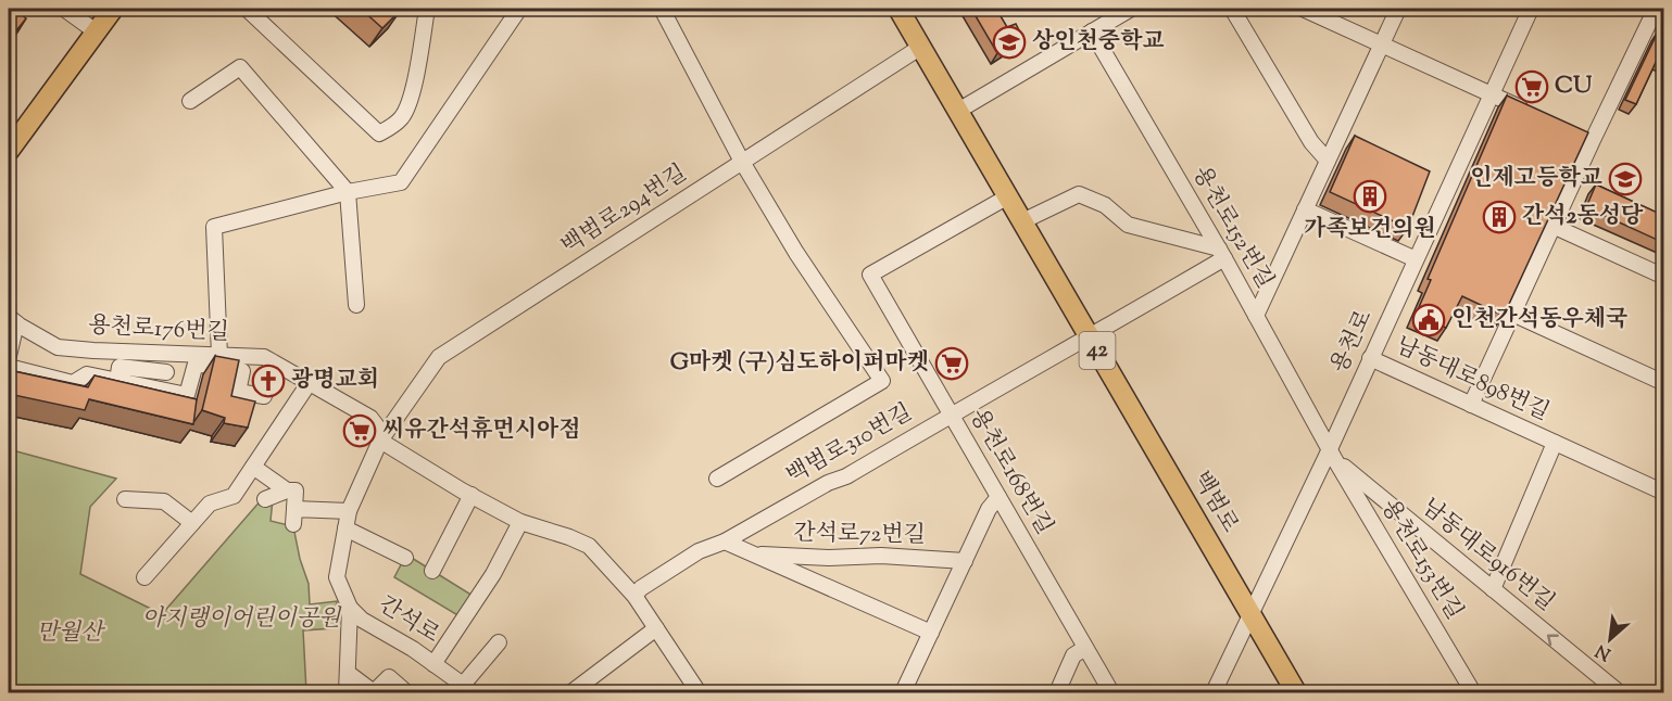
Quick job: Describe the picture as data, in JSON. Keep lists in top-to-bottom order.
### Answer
{
  "streets": {
    "main road": ["42", "백범로"],
    "street": [
      "백범로294번길",
      "용천로152번길",
      "용천로176번길",
      "용천로",
      "남동대로898번길",
      "백범로310번길",
      "용천로168번길",
      "간석로72번길",
      "남동대로916번길",
      "용천로153번길",
      "간석로"
    ]
  },
  "crossings": [
    ["백범로294번길", "용천로176번길"],
    ["백범로294번길", "백범로"],
    ["백범로294번길", "간석로"],
    ["용천로152번길", "용천로"],
    ["용천로152번길", "남동대로916번길"],
    ["용천로152번길", "용천로153번길"],
    ["용천로176번길", "간석로"],
    ["용천로", "남동대로898번길"],
    ["용천로", "백범로"],
    ["용천로", "남동대로916번길"],
    ["용천로", "용천로153번길"],
    ["남동대로898번길", "남동대로916번길"],
    ["백범로310번길", "용천로168번길"],
    ["백범로310번길", "백범로"],
    ["백범로310번길", "간석로72번길"],
    ["용천로168번길", "백범로"],
    ["남동대로916번길", "용천로153번길"]
  ],
  "one_way": ["남동대로916번길"],
  "parks": ["아지랭이어린이공원", "만월산"],
  "places": {
    "school or university": ["상인천중학교", "인제고등학교"],
    "supermarket": ["CU", "G마켓 (구)심도하이퍼마켓", "씨유간석휴먼시아점"],
    "building": ["가족보건의원", "간석2동성당"],
    "public building": ["인천간석동우체국"],
    "church": ["광명교회"]
  },
  "north": "bottom left"
}
